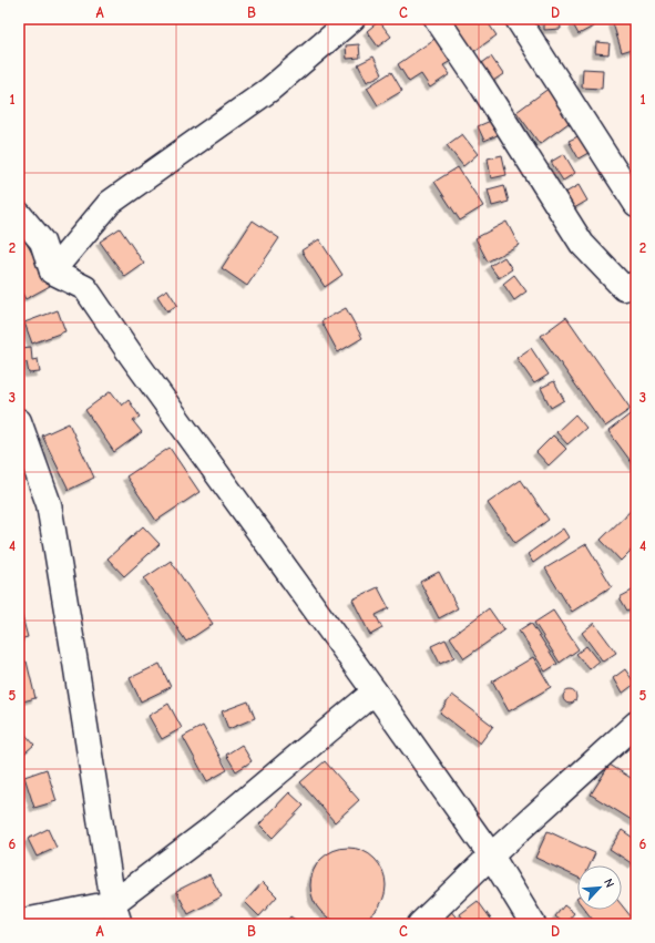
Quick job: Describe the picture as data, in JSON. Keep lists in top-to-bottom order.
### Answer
{
  "north": "top right",
  "grid": {
    "columns": [
      "A",
      "B",
      "C",
      "D"
    ],
    "rows": [
      "1",
      "2",
      "3",
      "4",
      "5",
      "6"
    ]
  }
}
